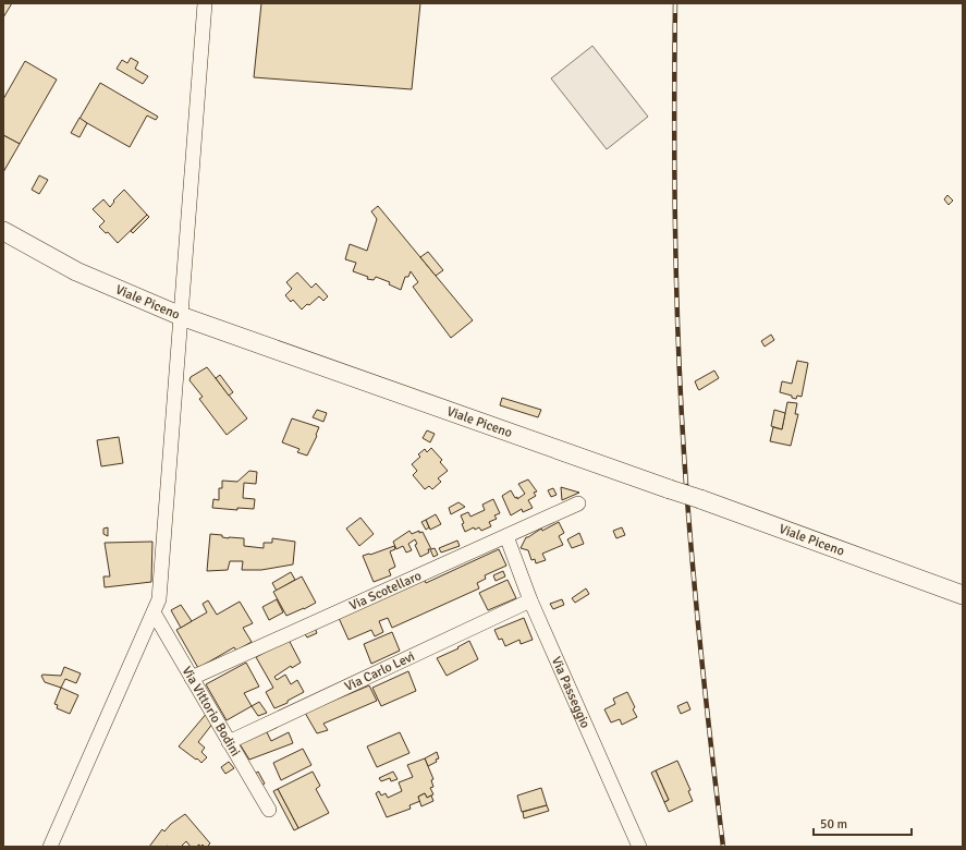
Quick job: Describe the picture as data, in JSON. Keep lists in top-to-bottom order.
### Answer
{
  "streets": {
    "main road": ["Viale Piceno"],
    "street": [
      "Via Scotellaro",
      "Via Carlo Levi",
      "Via Passeggio",
      "Via Vittorio Bodini"
    ]
  },
  "crossings": [
    ["Via Scotellaro", "Via Passeggio"],
    ["Via Scotellaro", "Via Vittorio Bodini"],
    ["Via Carlo Levi", "Via Passeggio"],
    ["Via Carlo Levi", "Via Vittorio Bodini"]
  ],
  "scale_bar": "50 m"
}
